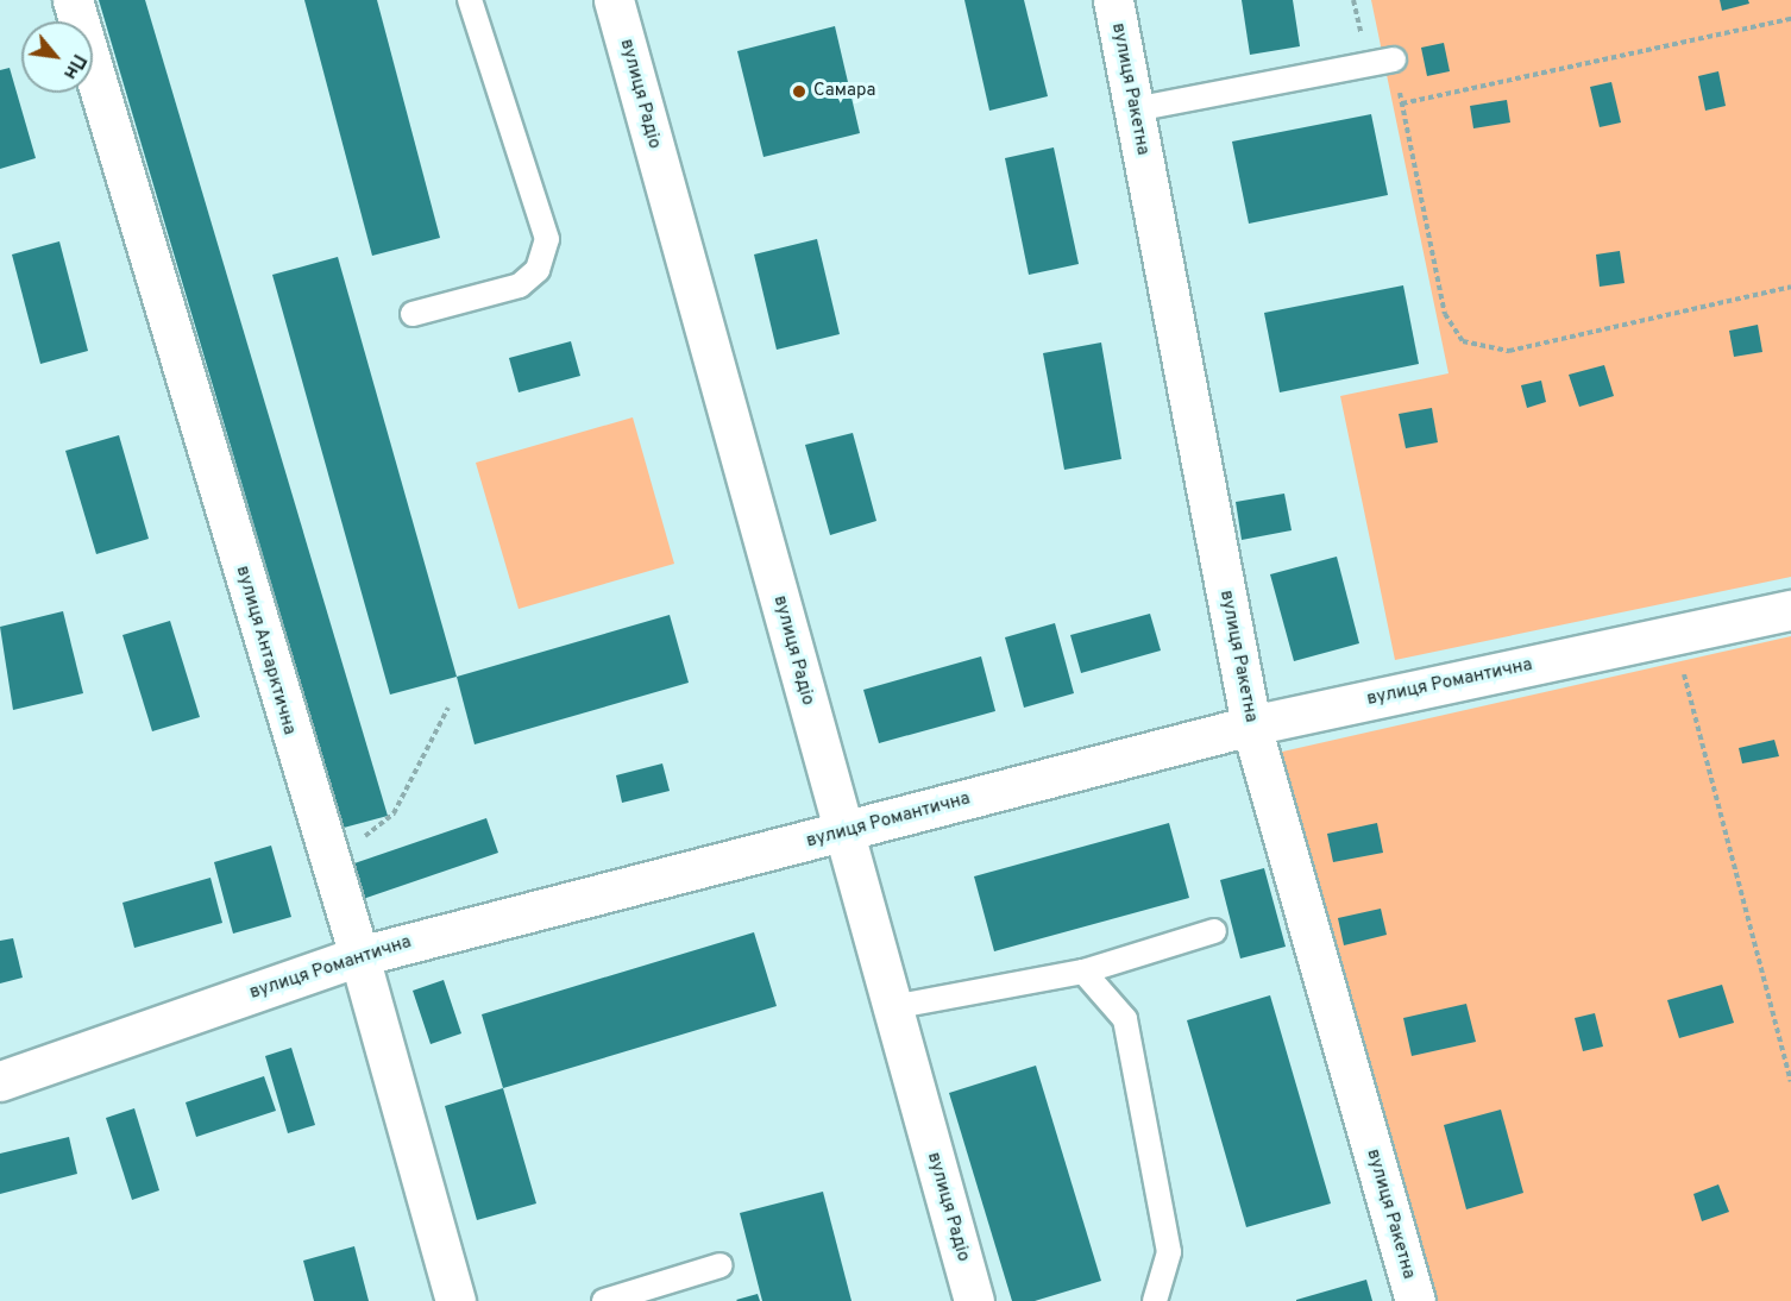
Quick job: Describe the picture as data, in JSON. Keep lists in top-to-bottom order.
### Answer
{
  "streets": {
    "street": [
      "вулиця Ракетна",
      "вулиця Радіо",
      "вулиця Антарктична",
      "вулиця Романтична"
    ]
  },
  "crossings": [
    ["вулиця Ракетна", "вулиця Романтична"],
    ["вулиця Радіо", "вулиця Романтична"],
    ["вулиця Антарктична", "вулиця Романтична"]
  ],
  "places": ["Самара"],
  "north": "bottom right"
}
